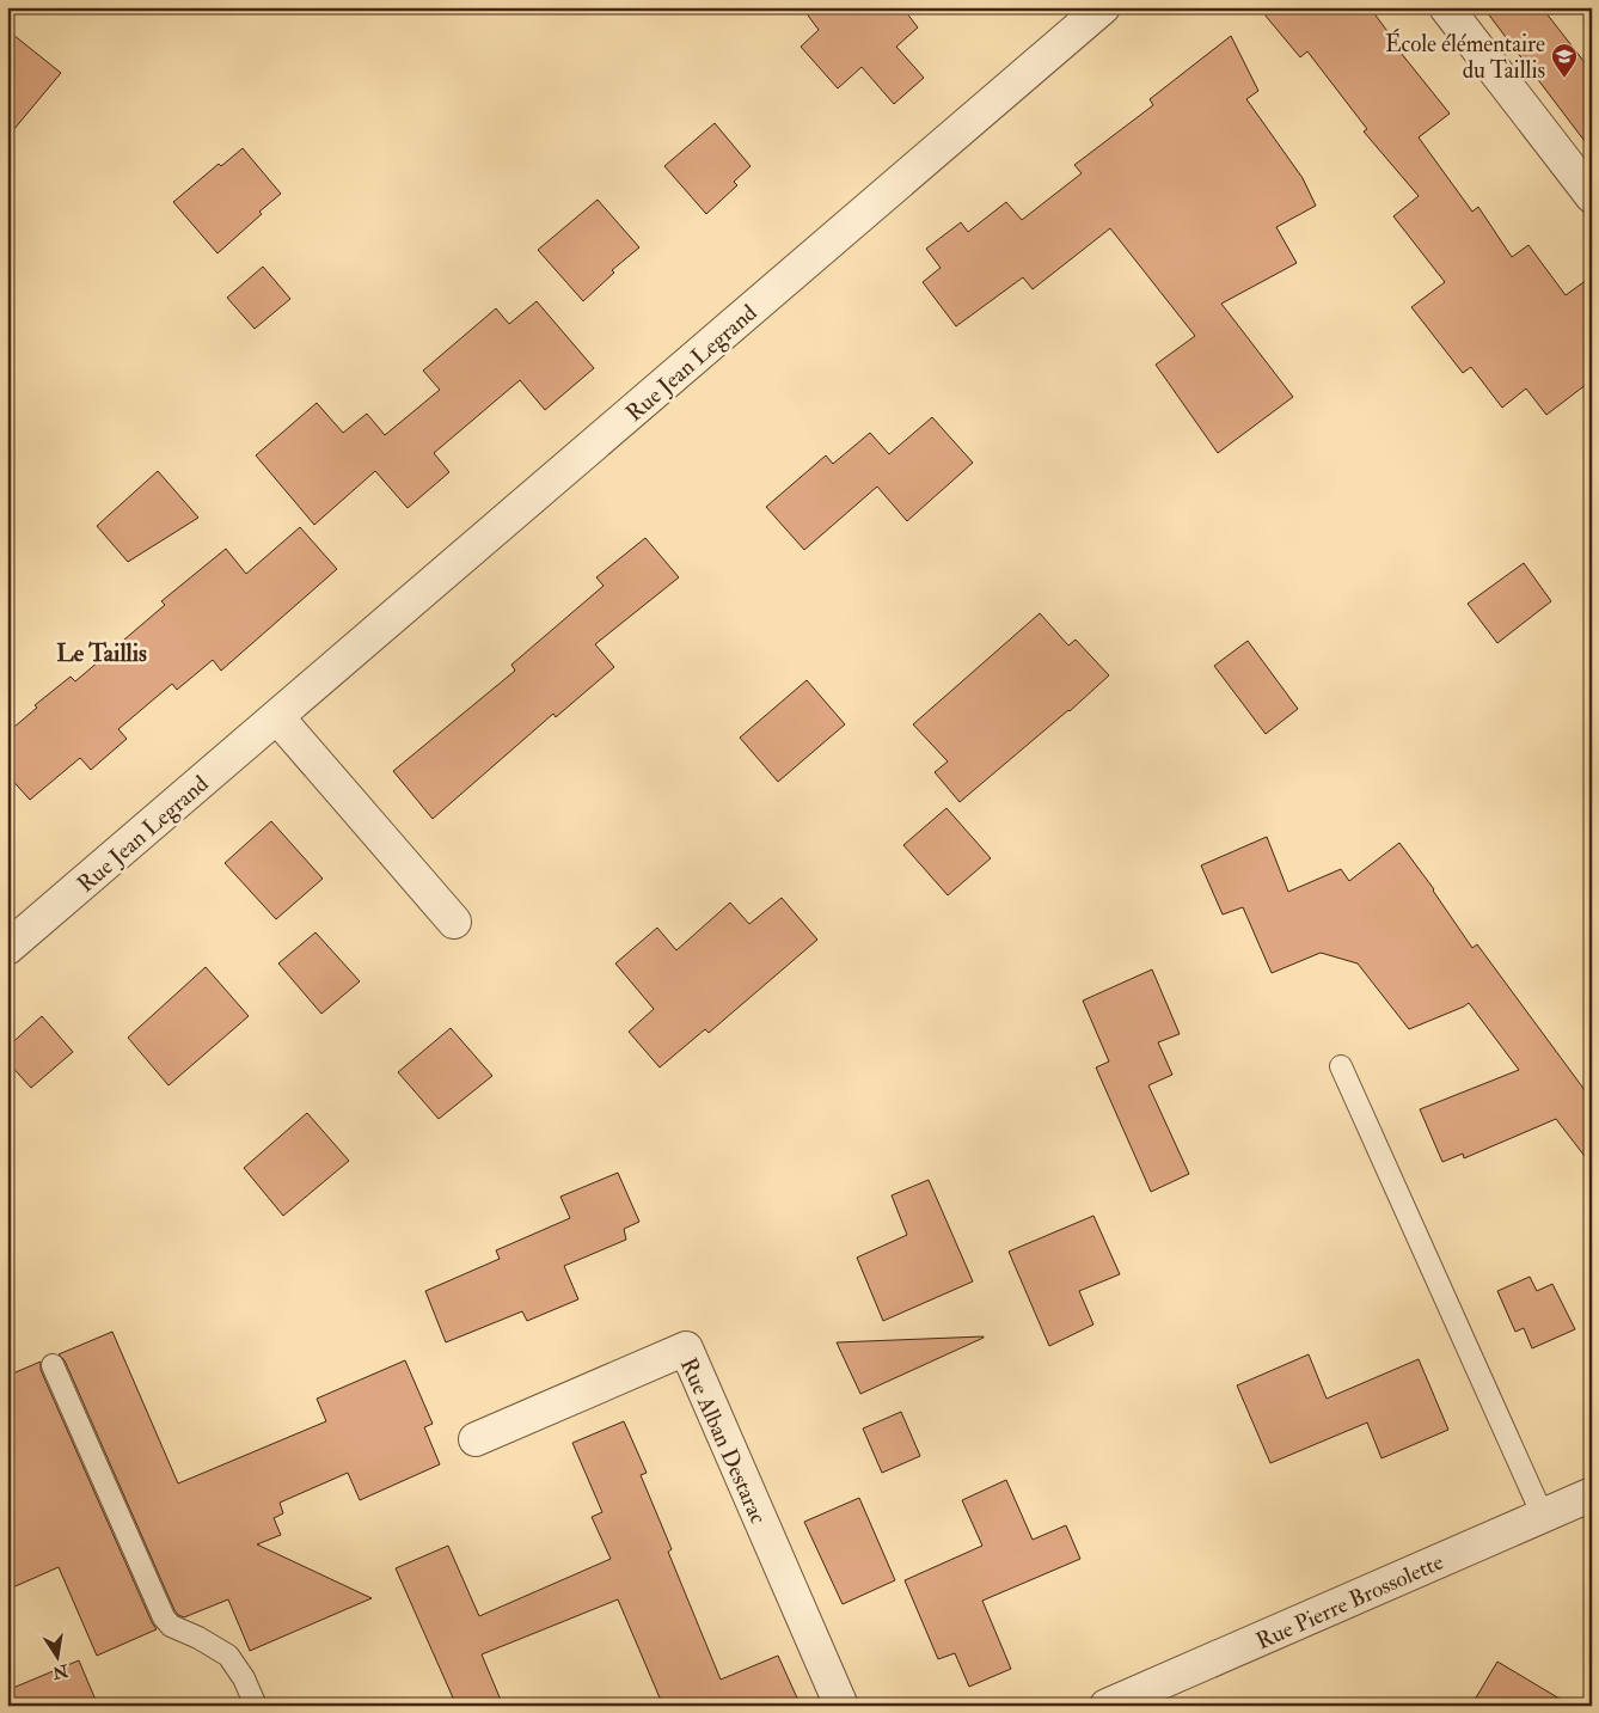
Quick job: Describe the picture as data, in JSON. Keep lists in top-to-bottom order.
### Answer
{
  "streets": {
    "street": ["Rue Jean Legrand", "Rue Alban Destarac", "Rue Pierre Brossolette"]
  },
  "districts": ["Le Taillis"],
  "places": {
    "school or university": ["École élémentaire du Taillis"]
  },
  "north": "bottom"
}
